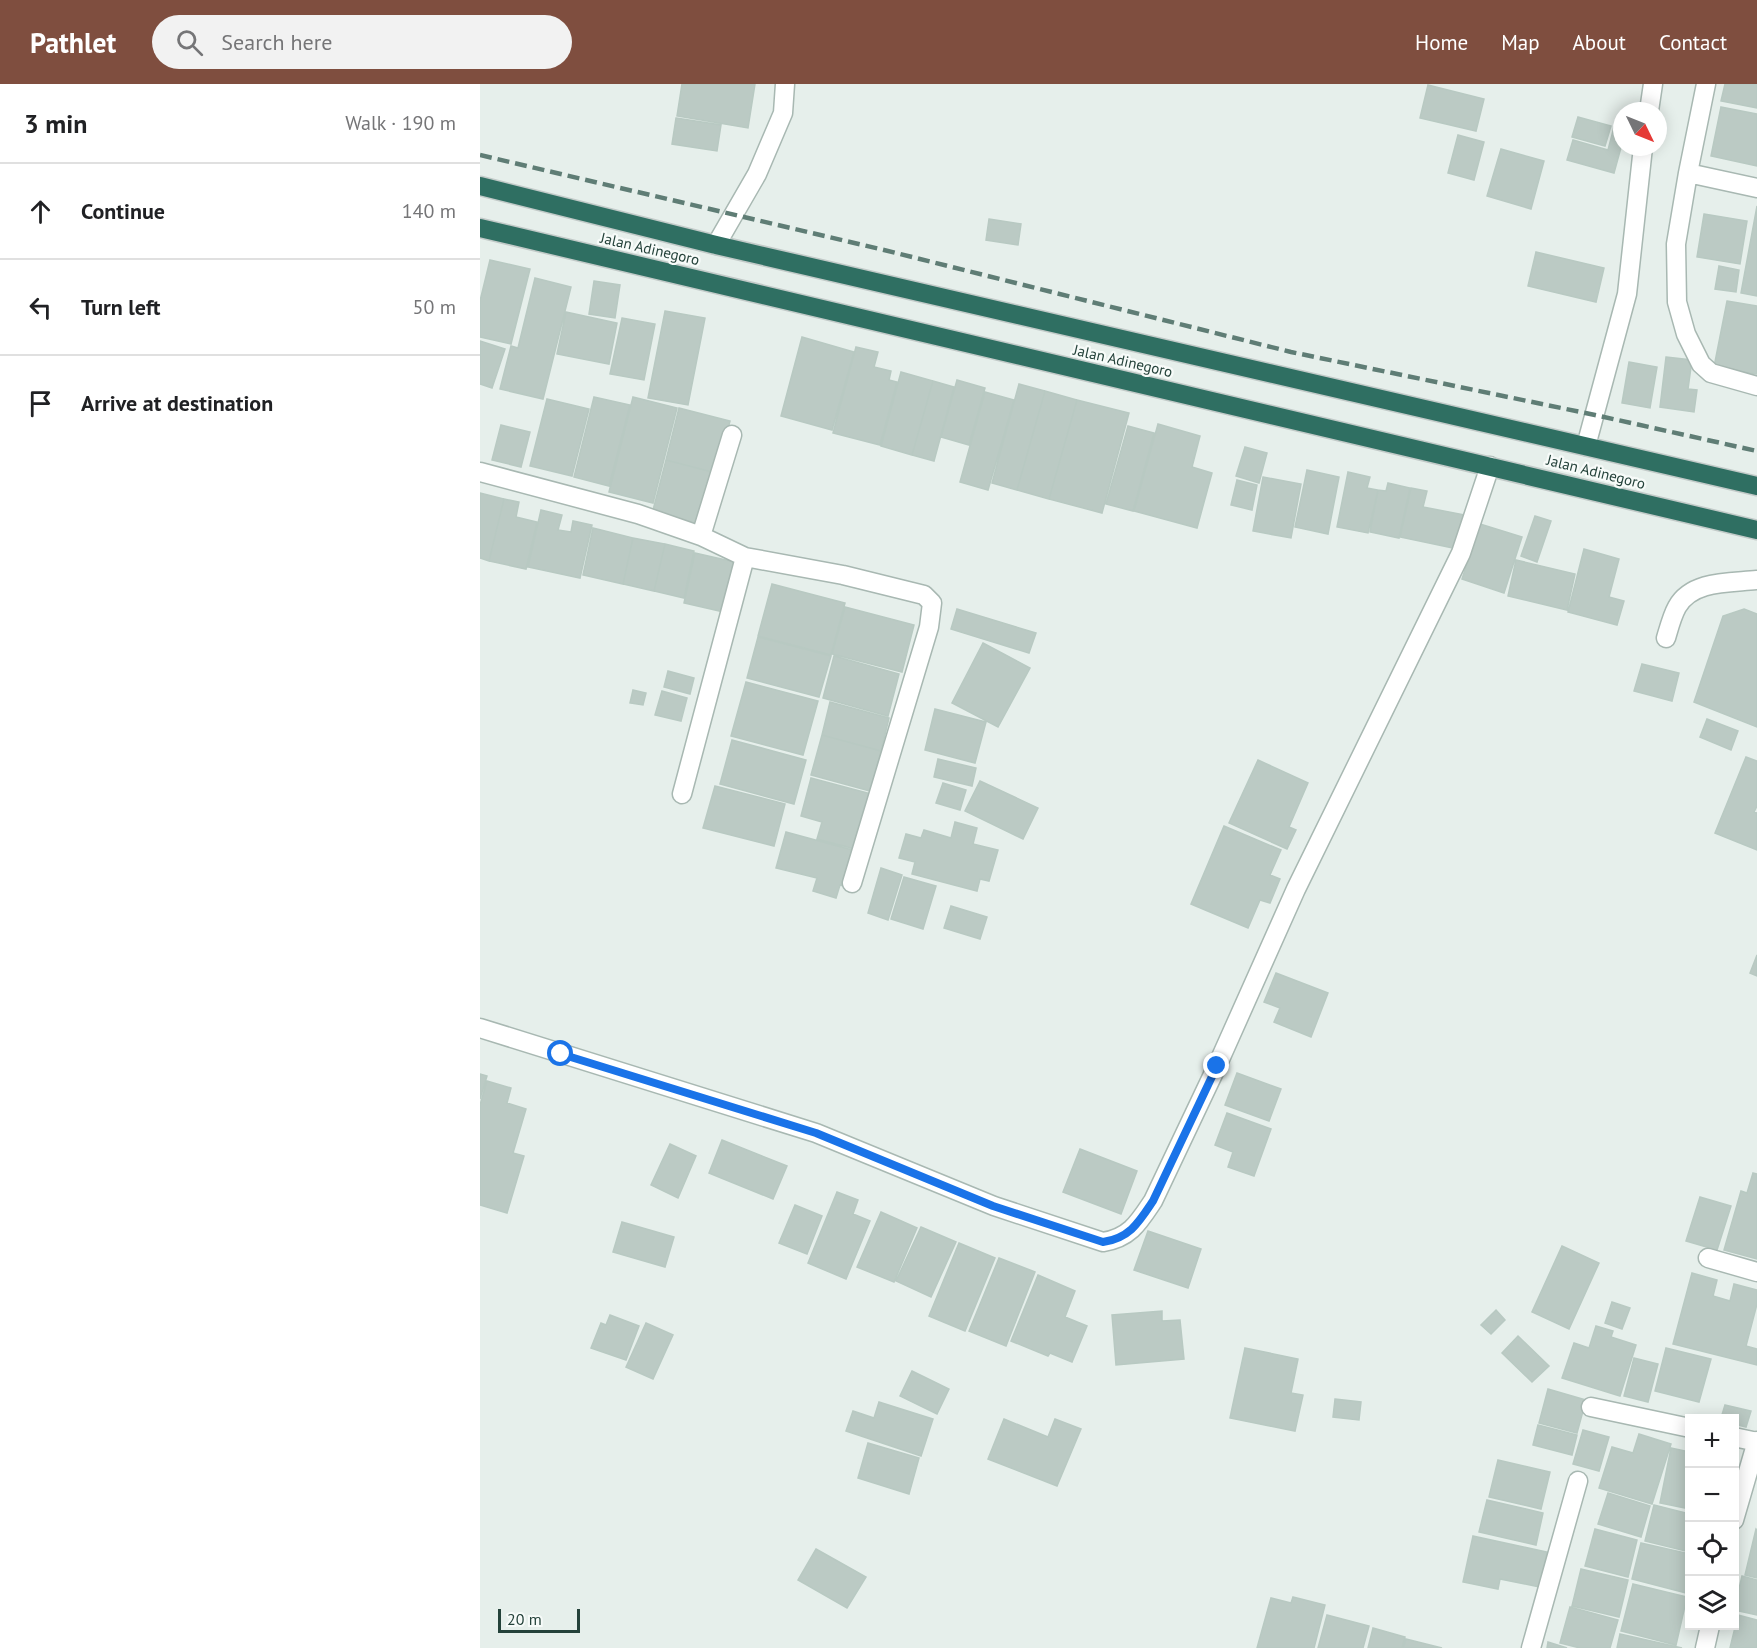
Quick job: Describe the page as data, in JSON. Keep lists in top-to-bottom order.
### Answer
{
  "streets": {
    "highway": ["Jalan Adinegoro"]
  },
  "scale_bar": "20 m",
  "north": "bottom right",
  "page": {
    "header": "Pathlet",
    "search": "Search here",
    "nav": [
      "Home",
      "Map",
      "About",
      "Contact"
    ],
    "heading": ["3 min", "Walk · 190 m"],
    "list": [
      ["Continue", "140 m"],
      ["Turn left", "50 m"],
      "Arrive at destination"
    ],
    "map_buttons": ["+", "−"],
    "scale": "20 m"
  }
}
